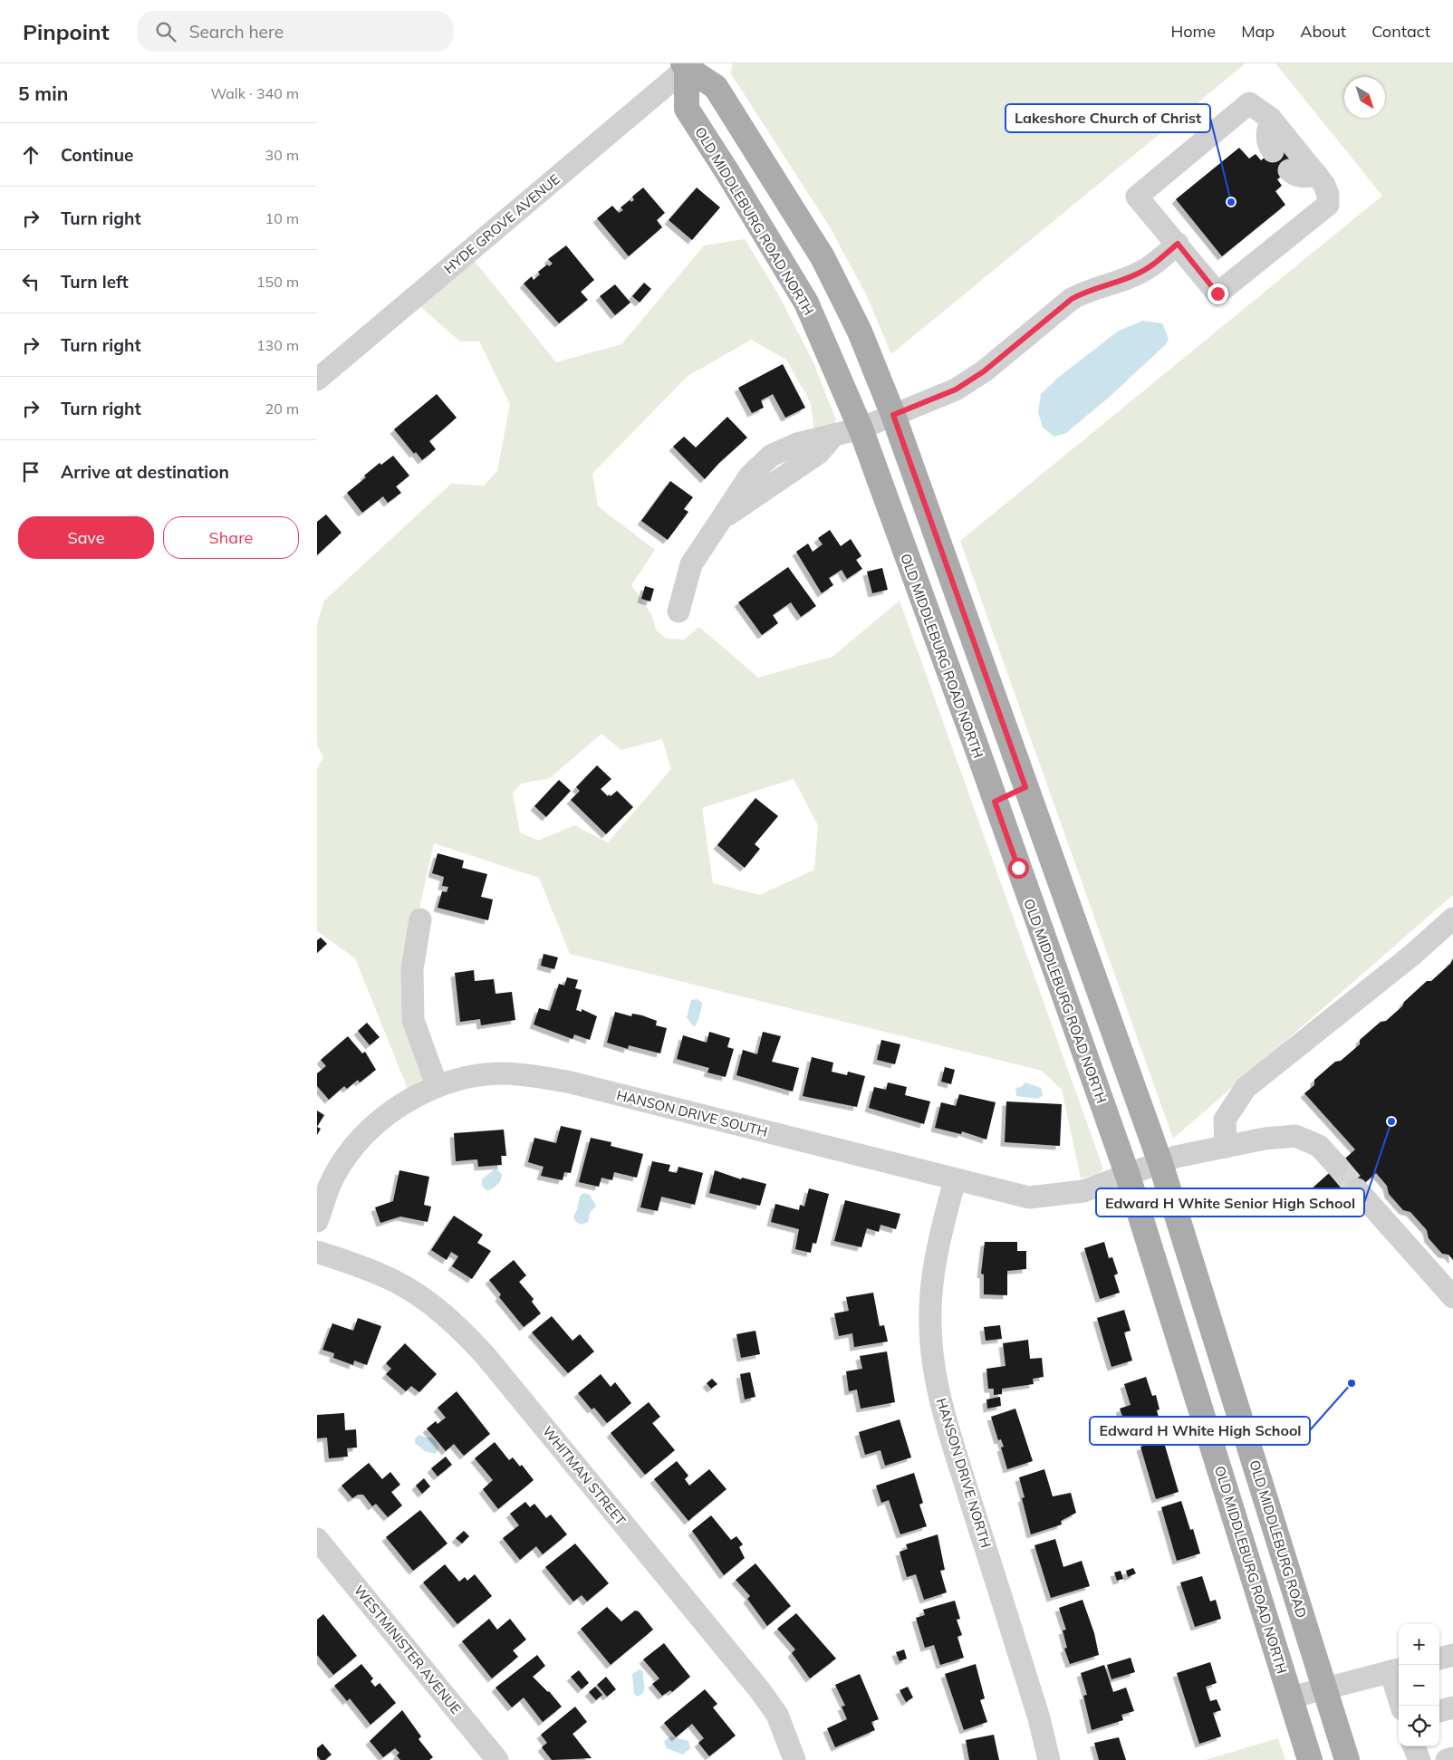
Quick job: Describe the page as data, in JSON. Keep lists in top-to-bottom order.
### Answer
{
  "streets": {
    "main road": ["OLD MIDDLEBURG ROAD NORTH", "OLD MIDDLEBURG ROAD"],
    "street": [
      "HYDE GROVE AVENUE",
      "HANSON DRIVE SOUTH",
      "HANSON DRIVE NORTH",
      "WHITMAN STREET",
      "WESTMINISTER AVENUE"
    ]
  },
  "crossings": [
    ["OLD MIDDLEBURG ROAD NORTH", "HYDE GROVE AVENUE"],
    ["OLD MIDDLEBURG ROAD NORTH", "HANSON DRIVE SOUTH"],
    ["HANSON DRIVE SOUTH", "HANSON DRIVE NORTH"],
    ["HANSON DRIVE SOUTH", "OLD MIDDLEBURG ROAD"]
  ],
  "places": ["Lakeshore Church of Christ", "Edward H White Senior High School", "Edward H White High School"],
  "north": "bottom right",
  "page": {
    "header": "Pinpoint",
    "search": "Search here",
    "nav": [
      "Home",
      "Map",
      "About",
      "Contact"
    ],
    "heading": ["5 min", "Walk · 340 m"],
    "list": [
      ["Continue", "30 m"],
      ["Turn right", "10 m"],
      ["Turn left", "150 m"],
      ["Turn right", "130 m"],
      ["Turn right", "20 m"],
      "Arrive at destination"
    ],
    "buttons": ["Save", "Share"],
    "map_buttons": ["+", "−"]
  }
}
